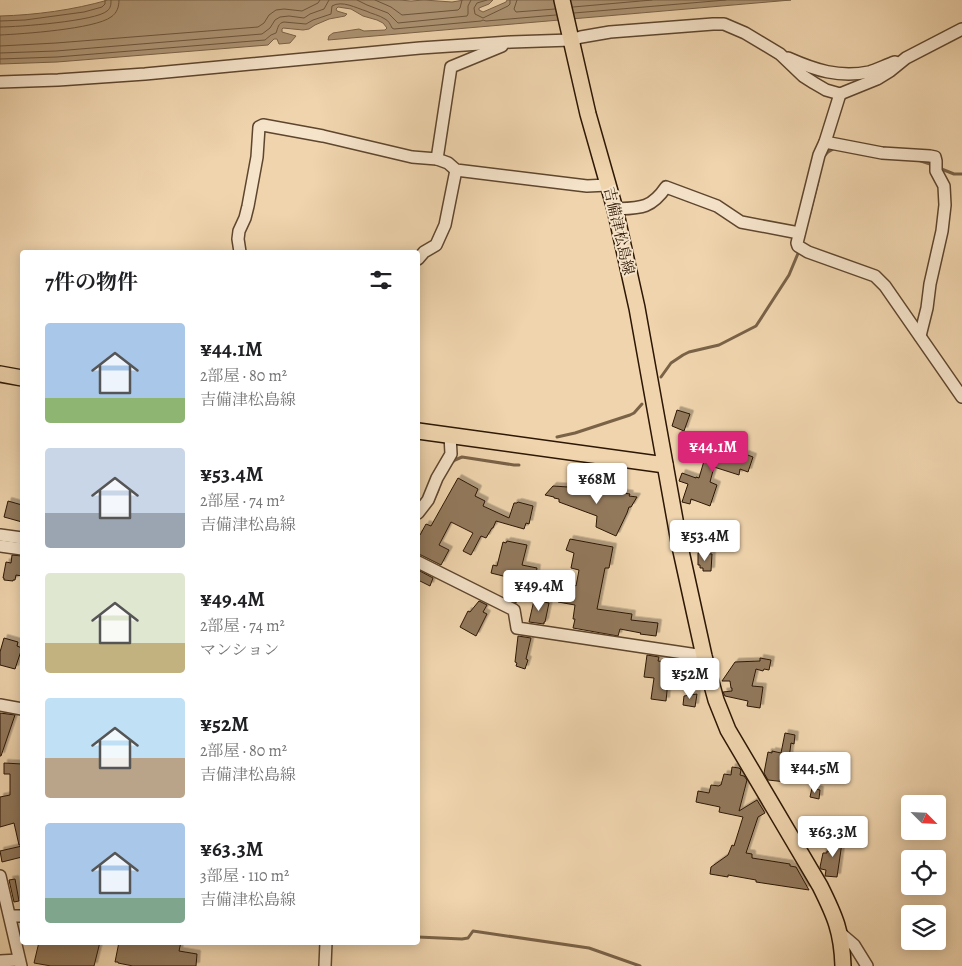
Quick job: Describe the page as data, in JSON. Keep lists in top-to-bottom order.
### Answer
{
  "streets": {
    "main road": ["吉備津松島線"]
  },
  "north": "bottom right",
  "page": {
    "heading": "7件の物件",
    "list": [
      {
        "name": "¥44.1M",
        "note": "2部屋 · 80 m² · 吉備津松島線"
      },
      {
        "name": "¥53.4M",
        "note": "2部屋 · 74 m² · 吉備津松島線"
      },
      {
        "name": "¥49.4M",
        "note": "2部屋 · 74 m² · マンション"
      },
      {
        "name": "¥52M",
        "note": "2部屋 · 80 m² · 吉備津松島線"
      },
      {
        "name": "¥63.3M",
        "note": "3部屋 · 110 m² · 吉備津松島線"
      }
    ],
    "price": [
      "¥44.1M",
      "¥68M",
      "¥53.4M",
      "¥49.4M",
      "¥52M",
      "¥44.5M",
      "¥63.3M"
    ]
  }
}
